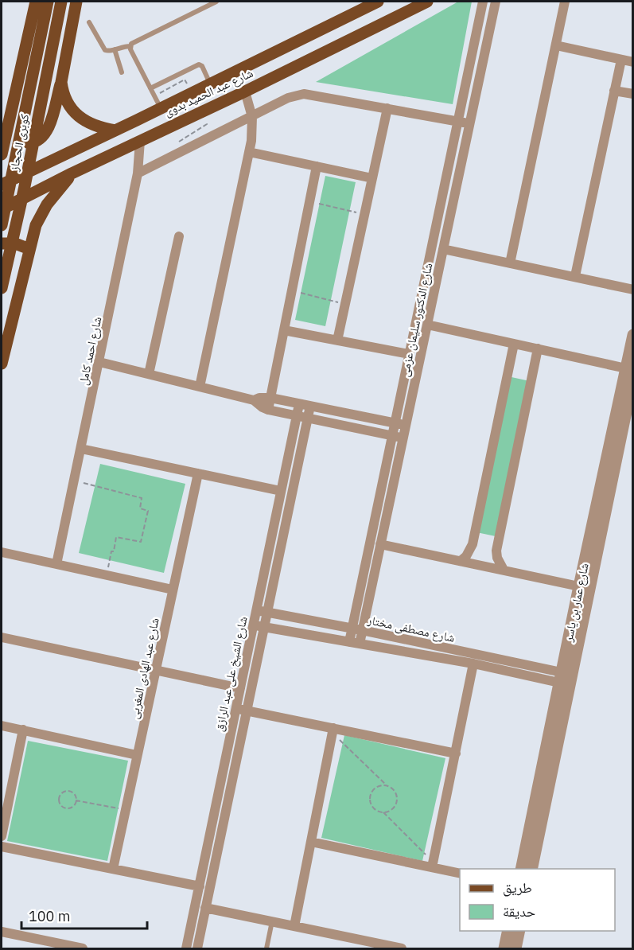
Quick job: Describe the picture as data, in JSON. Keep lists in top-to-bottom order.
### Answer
{
  "streets": {
    "main road": ["شارع عبد الحميد بدوى", "كوبرى الحجاز"],
    "street": [
      "شارع الدكتور سليمان عزمى",
      "شارع احمد كامل",
      "شارع عمار بن ياسر",
      "شارع مصطفى مختار",
      "شارع عبد الهادى المغربى",
      "شارع الشيخ على عبد الرازق"
    ]
  },
  "crossings": [
    ["شارع عبد الحميد بدوى", "شارع احمد كامل"],
    ["شارع الدكتور سليمان عزمى", "شارع مصطفى مختار"],
    ["شارع عمار بن ياسر", "شارع مصطفى مختار"],
    ["شارع مصطفى مختار", "شارع الشيخ على عبد الرازق"]
  ],
  "legend": ["طريق", "حديقة"],
  "scale_bar": "100 m"
}
